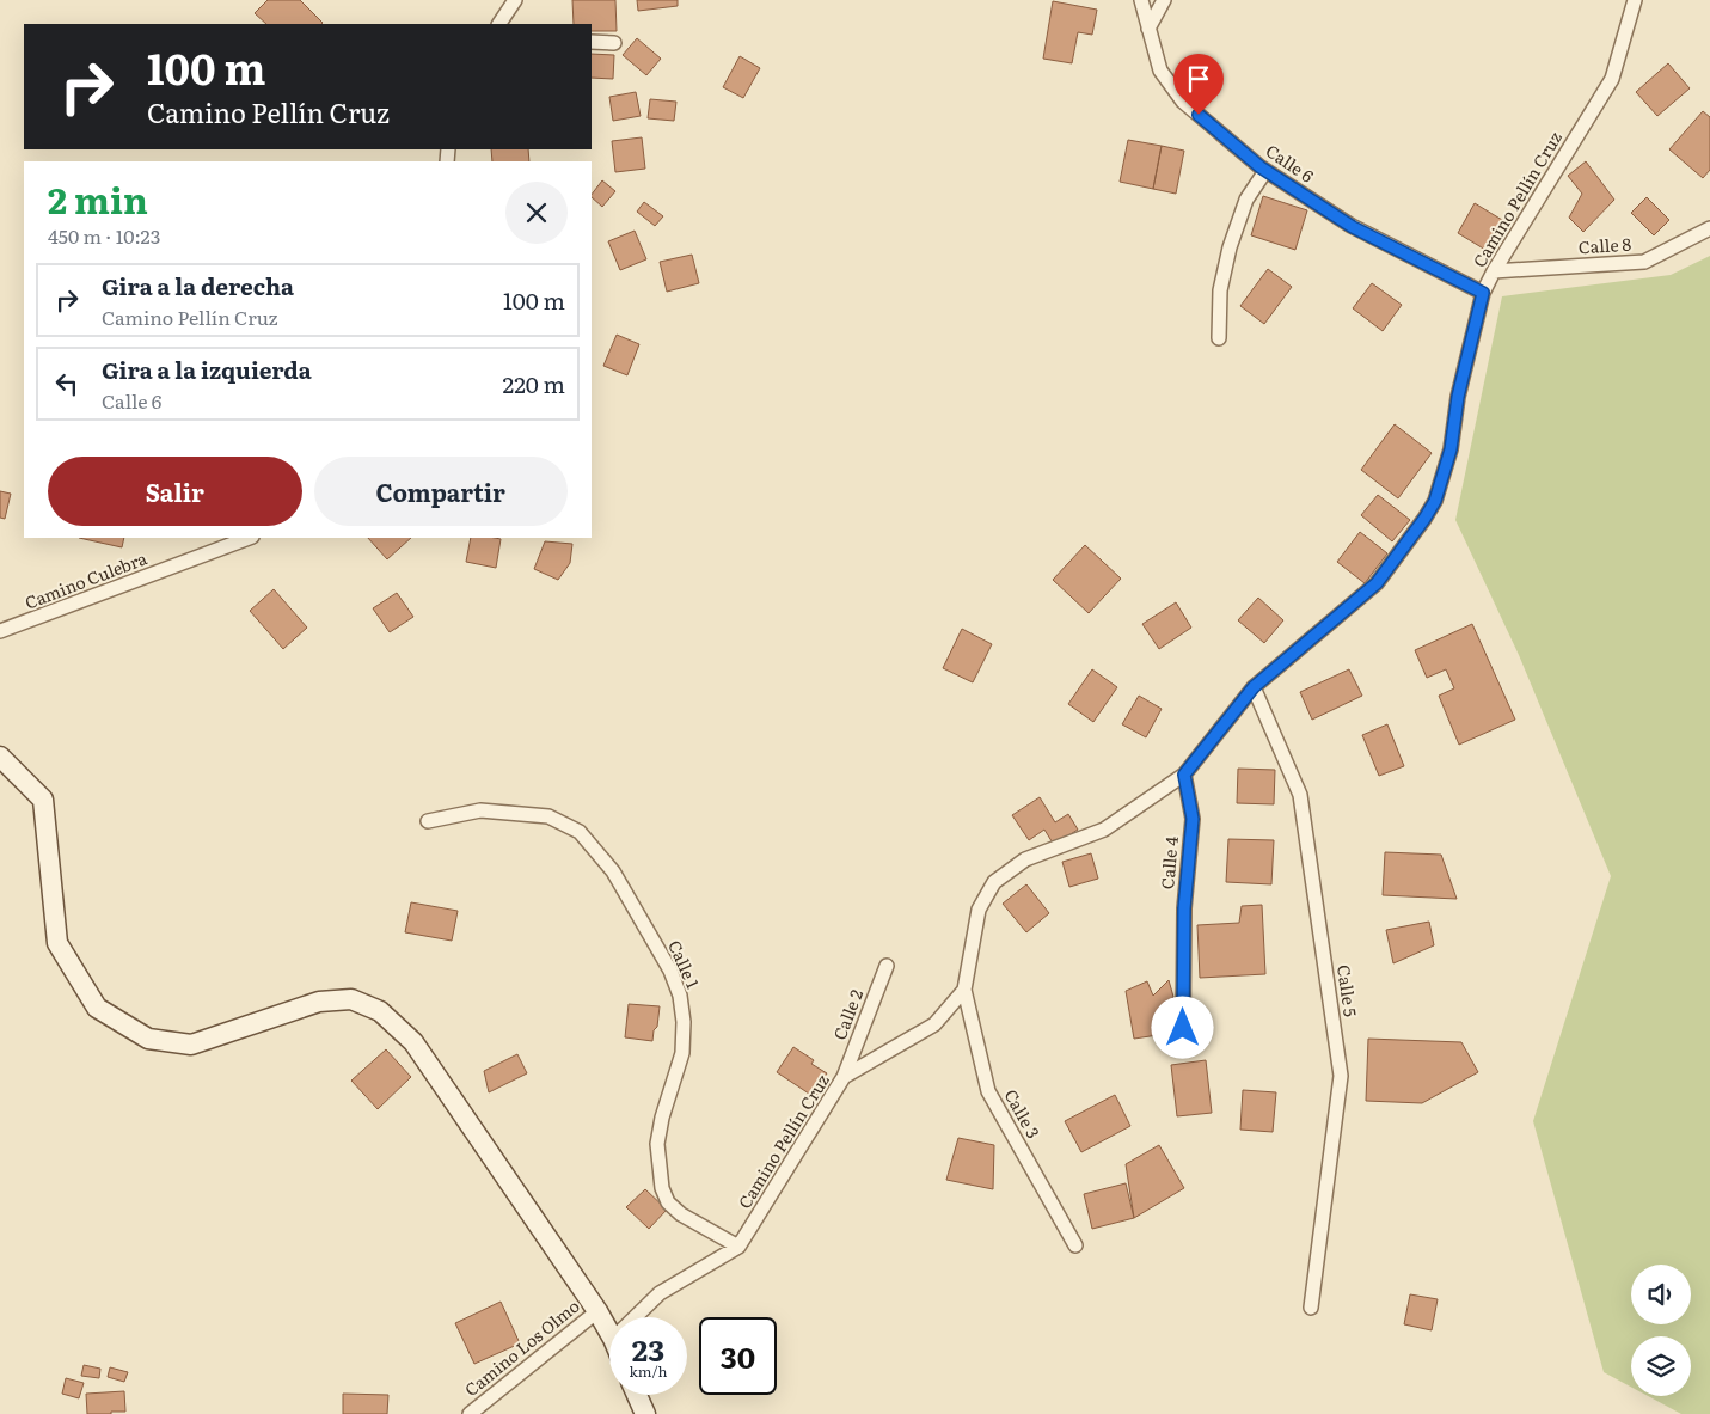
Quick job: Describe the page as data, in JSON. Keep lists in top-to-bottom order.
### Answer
{
  "streets": {
    "street": [
      "Calle 6",
      "Camino Pellín Cruz",
      "Calle 8",
      "Camino Culebra",
      "Calle 4",
      "Calle 1",
      "Calle 5",
      "Calle 2",
      "Calle 3",
      "Camino Los Olmo"
    ]
  },
  "crossings": [
    ["Calle 6", "Camino Pellín Cruz"],
    ["Camino Pellín Cruz", "Calle 8"],
    ["Camino Pellín Cruz", "Calle 4"],
    ["Camino Pellín Cruz", "Calle 1"],
    ["Camino Pellín Cruz", "Calle 5"],
    ["Camino Pellín Cruz", "Calle 2"],
    ["Camino Pellín Cruz", "Calle 3"]
  ],
  "page": {
    "turn": ["100 m", "Camino Pellín Cruz"],
    "heading": ["2 min", "450 m · 10:23"],
    "list": [
      {
        "name": "Gira a la derecha",
        "note": "Camino Pellín Cruz",
        "value": "100 m"
      },
      {
        "name": "Gira a la izquierda",
        "note": "Calle 6",
        "value": "220 m"
      }
    ],
    "buttons": ["Salir", "Compartir"],
    "speed": "23 km/h",
    "limit": "30"
  }
}
